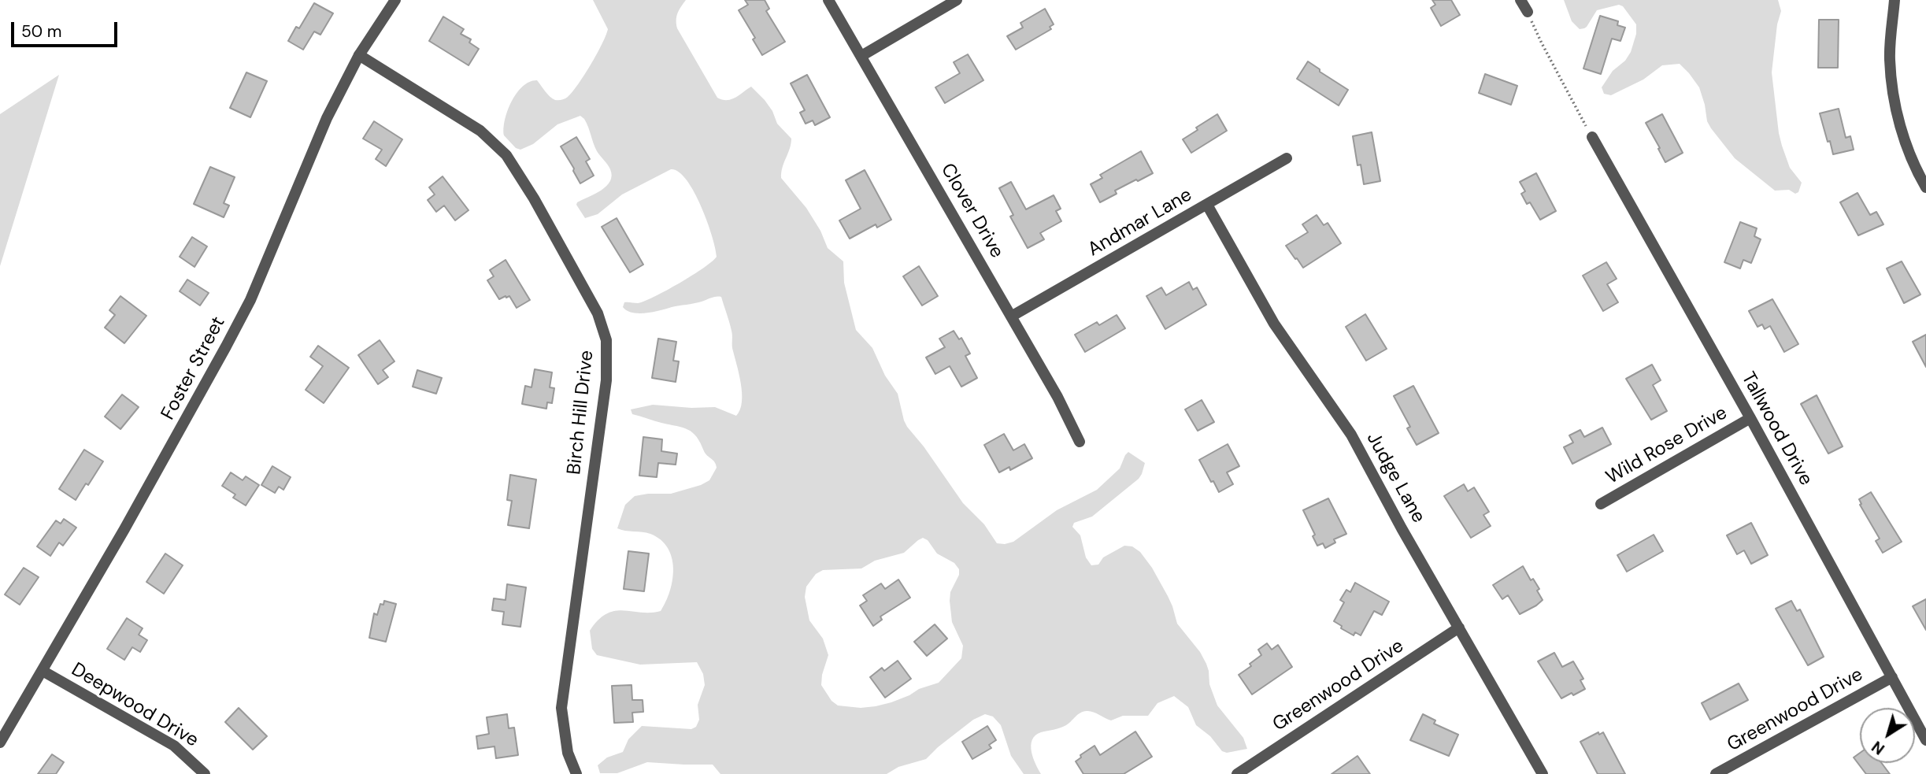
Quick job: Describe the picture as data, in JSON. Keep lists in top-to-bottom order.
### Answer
{
  "streets": {
    "street": [
      "Clover Drive",
      "Andmar Lane",
      "Foster Street",
      "Birch Hill Drive",
      "Tallwood Drive",
      "Wild Rose Drive",
      "Judge Lane",
      "Greenwood Drive",
      "Deepwood Drive"
    ]
  },
  "crossings": [
    ["Clover Drive", "Andmar Lane"],
    ["Andmar Lane", "Judge Lane"],
    ["Foster Street", "Birch Hill Drive"],
    ["Foster Street", "Deepwood Drive"],
    ["Tallwood Drive", "Wild Rose Drive"],
    ["Tallwood Drive", "Greenwood Drive"],
    ["Judge Lane", "Greenwood Drive"]
  ],
  "scale_bar": "50 m",
  "north": "bottom left"
}
